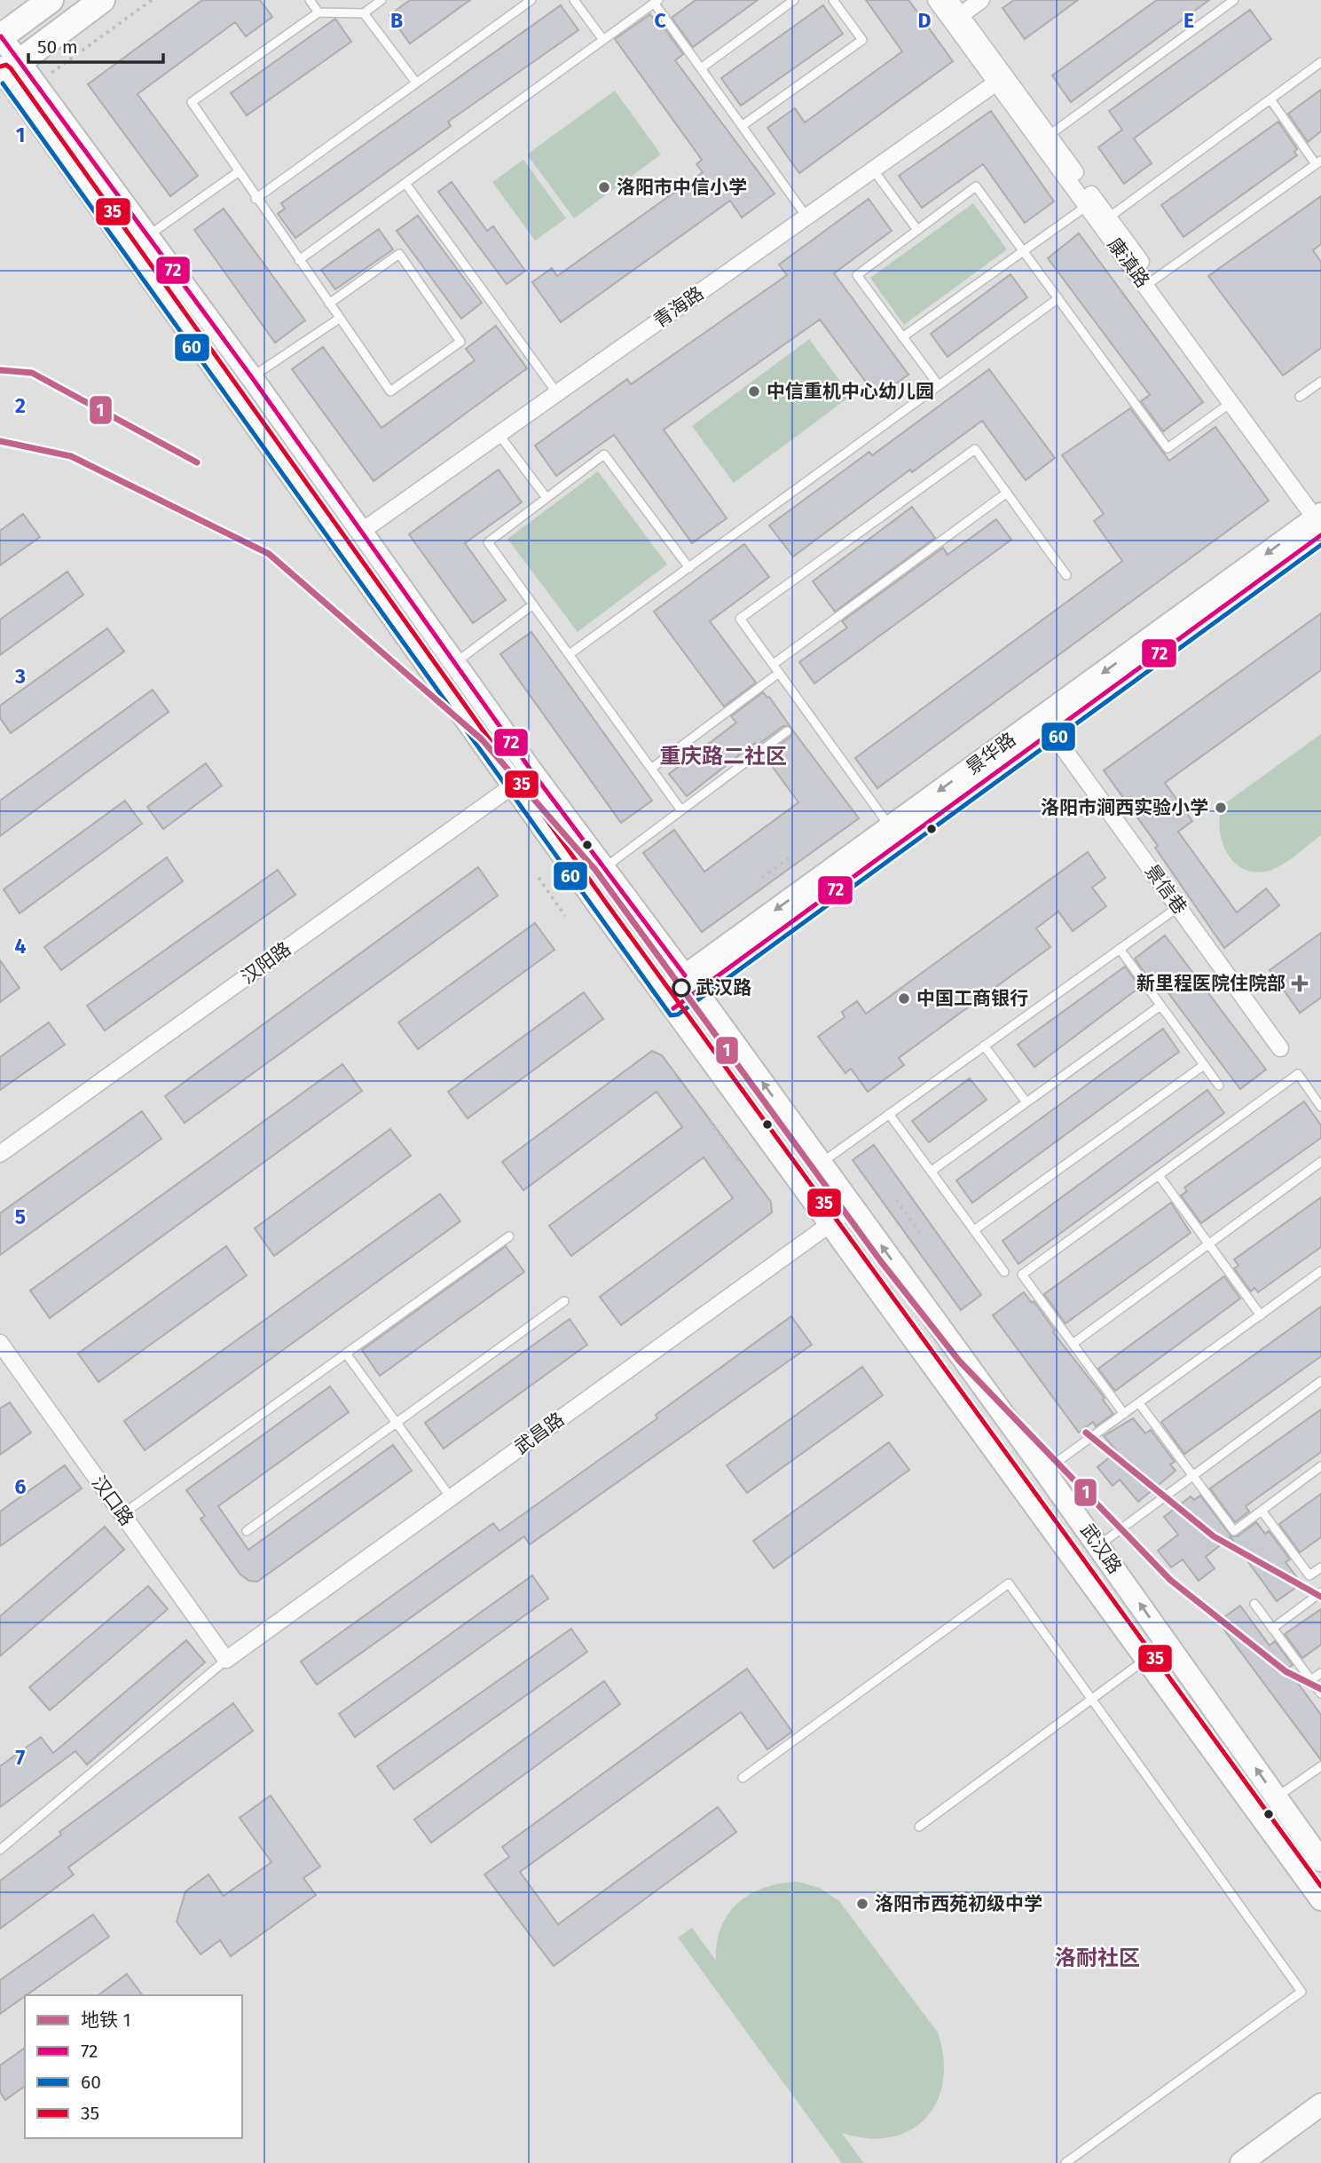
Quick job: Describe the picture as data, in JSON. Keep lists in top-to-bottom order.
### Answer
{
  "streets": {
    "main road": ["景华路", "武汉路"],
    "street": [
      "康滇路",
      "青海路",
      "景信巷",
      "汉阳路",
      "武昌路",
      "汉口路"
    ]
  },
  "crossings": [
    ["康滇路", "青海路"],
    ["康滇路", "景华路"],
    ["青海路", "武汉路"],
    ["景华路", "景信巷"],
    ["景华路", "武汉路"],
    ["汉阳路", "武汉路"],
    ["武昌路", "汉口路"],
    ["武昌路", "武汉路"]
  ],
  "districts": ["重庆路二社区", "洛耐社区"],
  "places": {
    "other": [
      "洛阳市中信小学",
      "中信重机中心幼儿园",
      "洛阳市涧西实验小学",
      "武汉路",
      "中国工商银行",
      "洛阳市西苑初级中学"
    ],
    "health": ["新里程医院住院部"]
  },
  "lines": [
    "transit line 72",
    "transit line 35",
    "transit line 60",
    "metro line 1"
  ],
  "legend": [
    "地铁 1",
    "72",
    "60",
    "35"
  ],
  "scale_bar": "50 m",
  "grid": {
    "columns": [
      "B",
      "C",
      "D",
      "E"
    ],
    "rows": [
      "1",
      "2",
      "3",
      "4",
      "5",
      "6",
      "7"
    ]
  }
}
